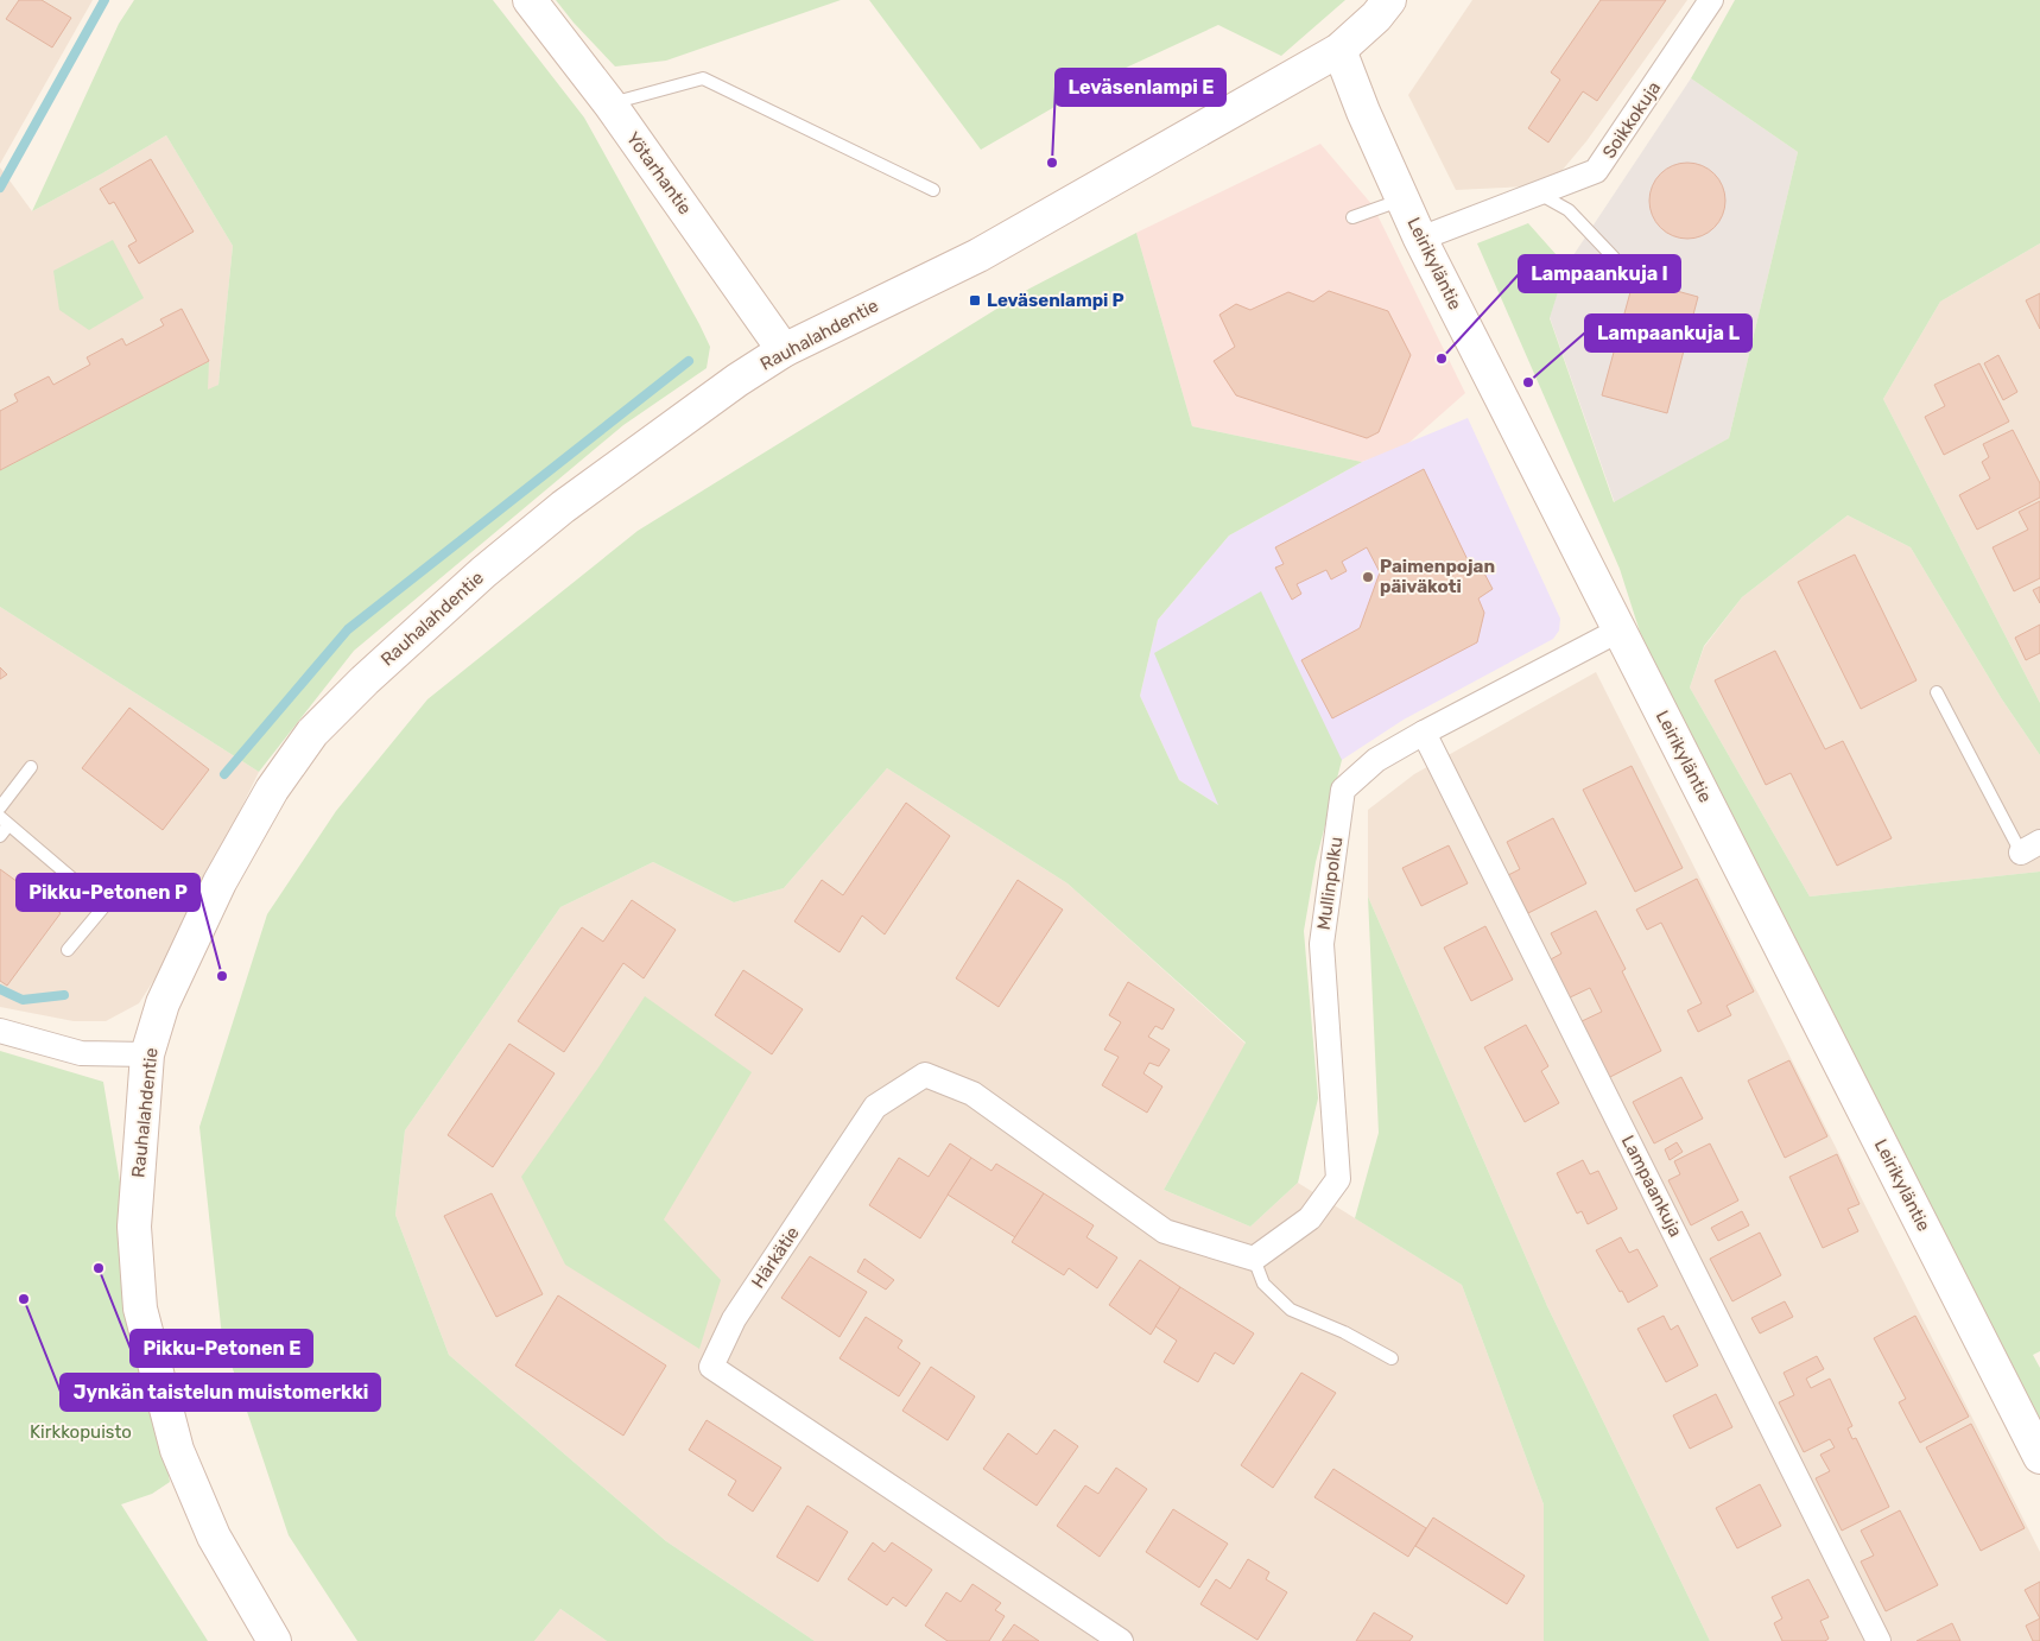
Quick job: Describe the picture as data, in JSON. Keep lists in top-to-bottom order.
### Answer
{
  "streets": {
    "main road": ["Yötarhantie", "Leirikyläntie", "Rauhalahdentie"],
    "street": [
      "Soikkokuja",
      "Mullinpolku",
      "Lampaankuja",
      "Härkätie"
    ]
  },
  "crossings": [
    ["Soikkokuja", "Leirikyläntie"],
    ["Yötarhantie", "Rauhalahdentie"],
    ["Leirikyläntie", "Rauhalahdentie"],
    ["Leirikyläntie", "Mullinpolku"],
    ["Mullinpolku", "Lampaankuja"],
    ["Mullinpolku", "Härkätie"]
  ],
  "parks": ["Kirkkopuisto"],
  "places": {
    "other": [
      "Leväsenlampi E",
      "Lampaankuja I",
      "Lampaankuja L",
      "Paimenpojan päiväkoti",
      "Pikku-Petonen P",
      "Pikku-Petonen E",
      "Jynkän taistelun muistomerkki"
    ],
    "transit": ["Leväsenlampi P"]
  }
}
